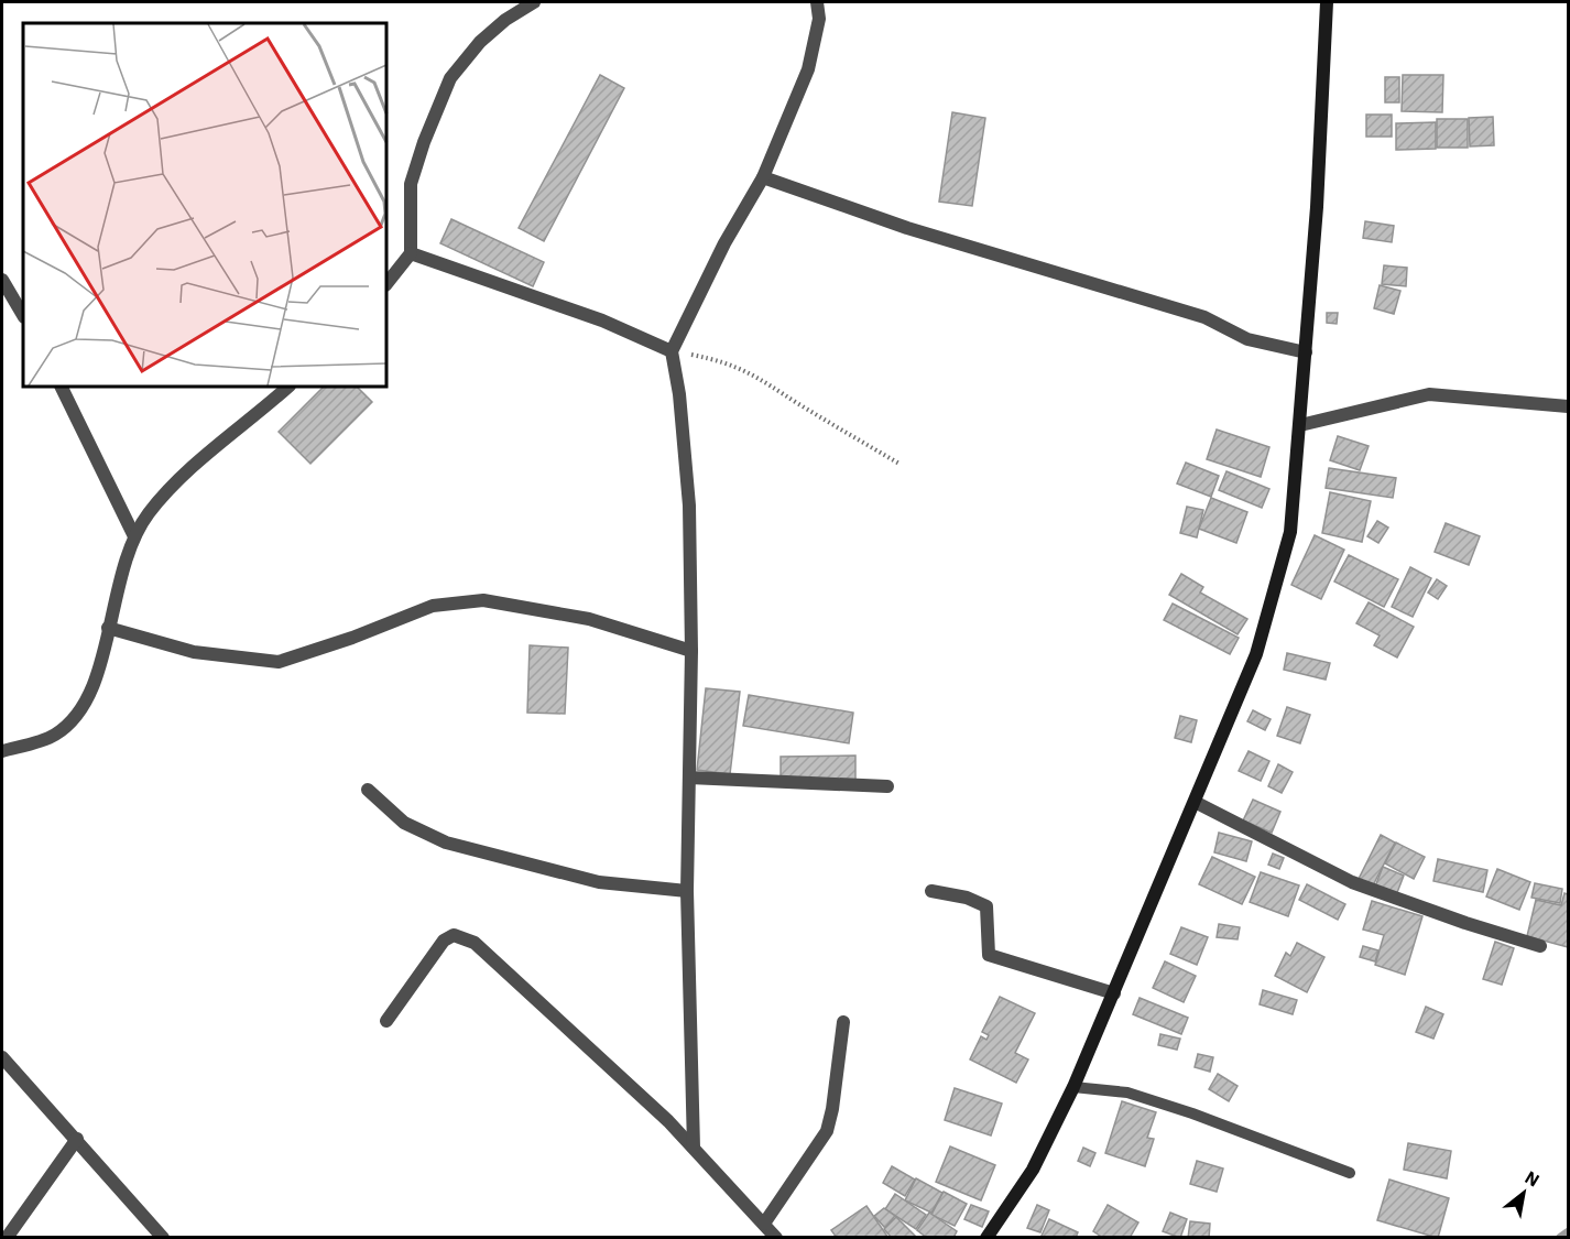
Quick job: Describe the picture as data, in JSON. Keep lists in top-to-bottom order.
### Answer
{
  "north": "top right"
}
